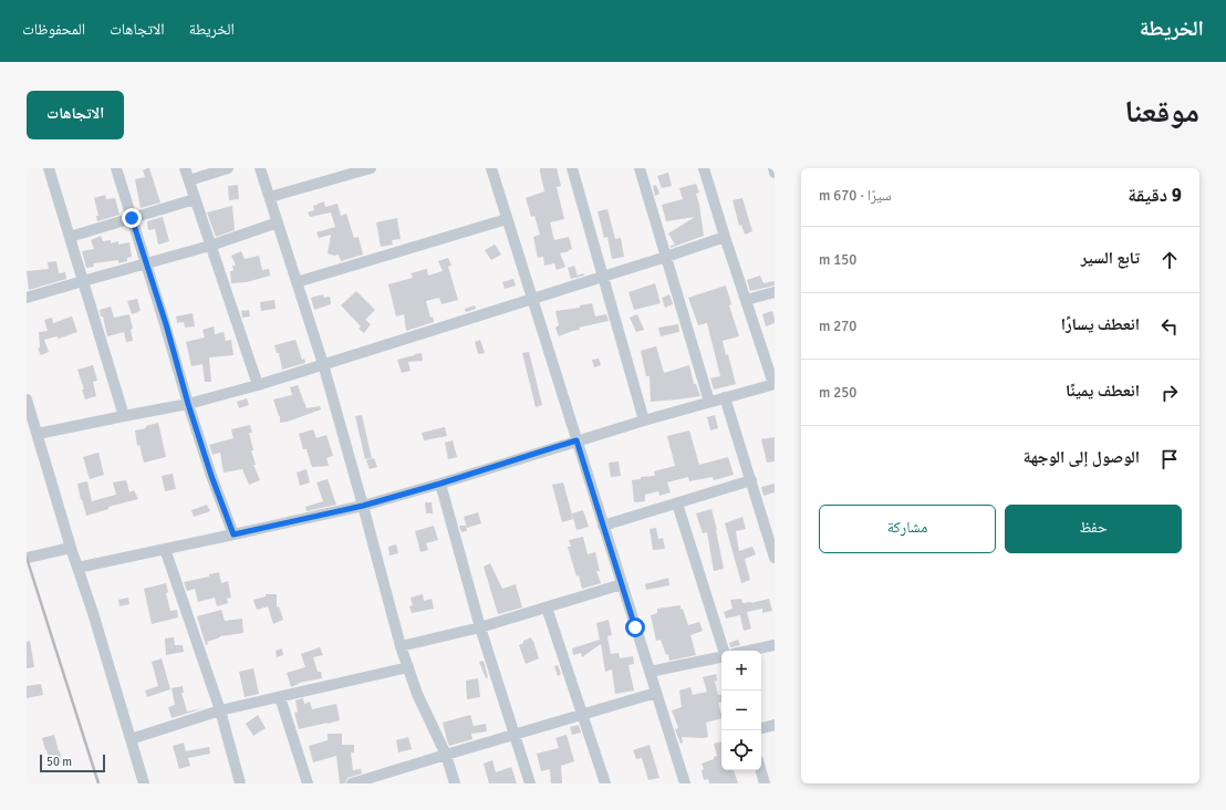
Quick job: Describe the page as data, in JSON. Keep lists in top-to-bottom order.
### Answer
{
  "scale_bar": "50 m",
  "page": {
    "header": "الخريطة",
    "nav": ["الخريطة", "الاتجاهات", "المحفوظات"],
    "title": "موقعنا",
    "buttons": [
      "الاتجاهات",
      ["حفظ", "مشاركة"]
    ],
    "heading": ["9 دقيقة", "سيرًا · 670 m"],
    "list": [
      ["تابع السير", "150 m"],
      ["انعطف يسارًا", "270 m"],
      ["انعطف يمينًا", "250 m"],
      "الوصول إلى الوجهة"
    ],
    "map_buttons": ["+", "−"],
    "scale": "50 m"
  }
}
